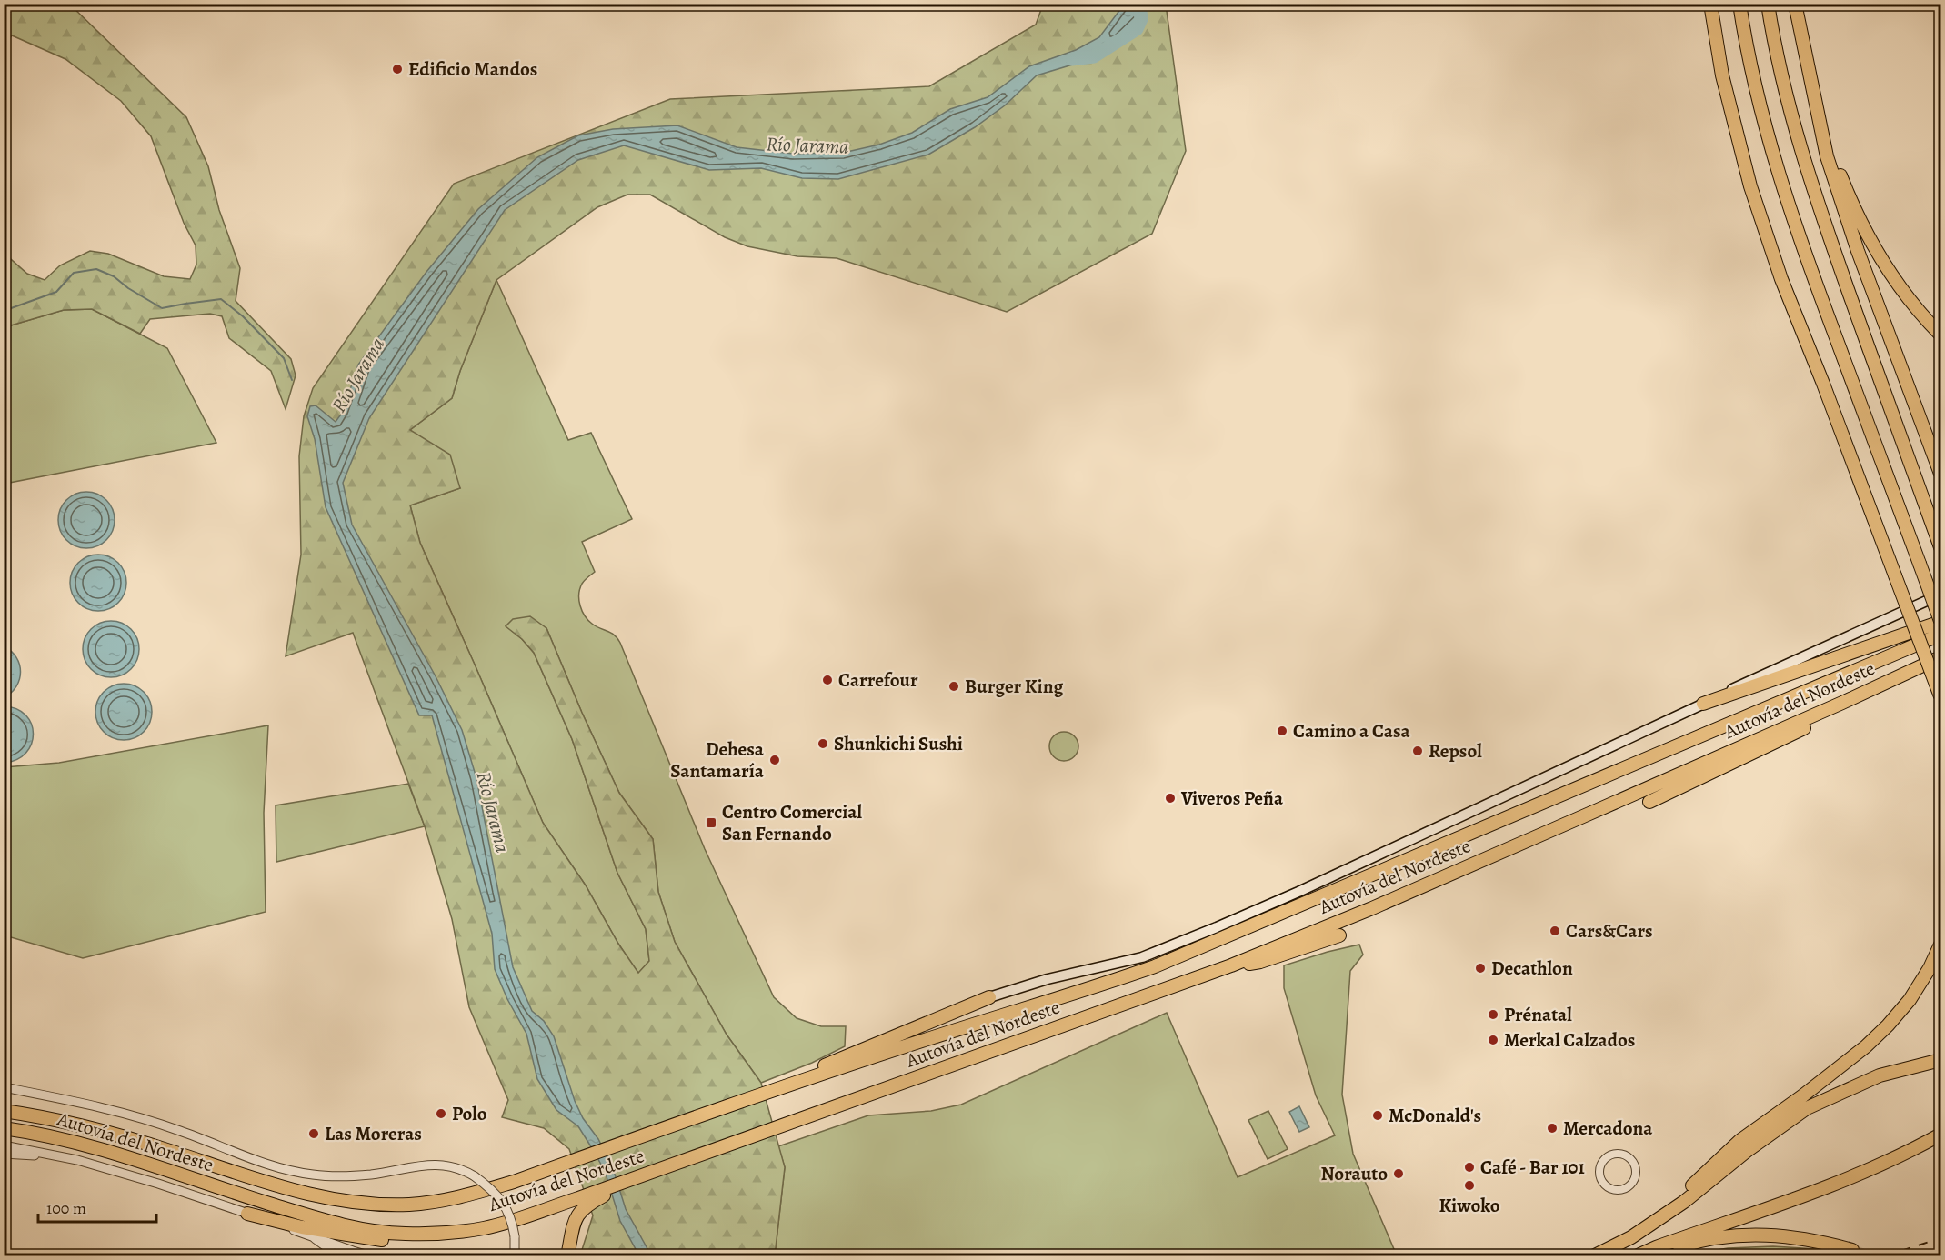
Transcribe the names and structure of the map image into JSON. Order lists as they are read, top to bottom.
{
  "streets": {
    "highway": ["Autovía del Nordeste"]
  },
  "water": ["Río Jarama"],
  "places": {
    "other": [
      "Edificio Mandos",
      "Carrefour",
      "Burger King",
      "Camino a Casa",
      "Shunkichi Sushi",
      "Repsol",
      "Dehesa Santamaría",
      "Viveros Peña",
      "Cars&Cars",
      "Decathlon",
      "Prénatal",
      "Merkal Calzados",
      "Polo",
      "McDonald's",
      "Mercadona",
      "Las Moreras",
      "Café - Bar 101",
      "Norauto",
      "Kiwoko"
    ],
    "transit": ["Centro Comercial San Fernando"]
  },
  "scale_bar": "100 m"
}
